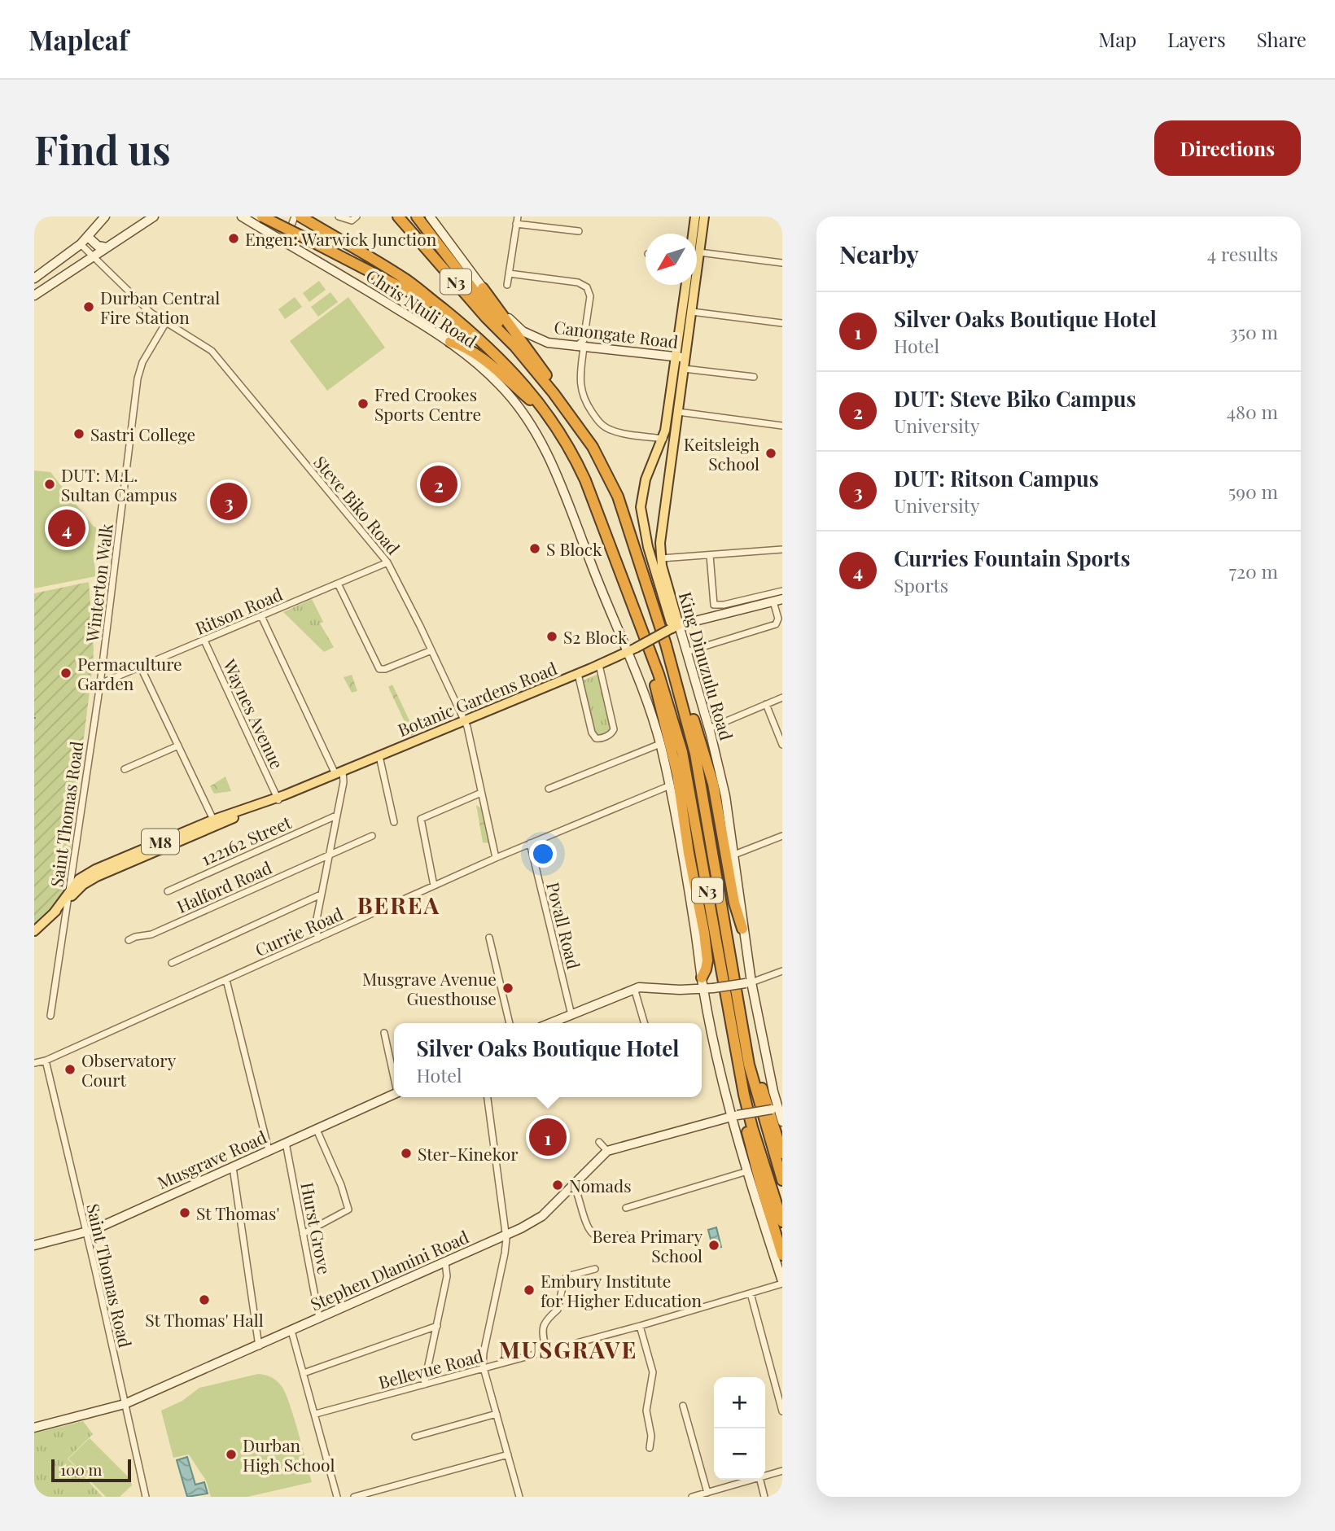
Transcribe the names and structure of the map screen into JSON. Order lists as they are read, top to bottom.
{
  "streets": {
    "highway": ["N3"],
    "main road": [
      "Chris Ntuli Road",
      "Canongate Road",
      "King Dinuzulu Road",
      "Botanic Gardens Road",
      "M8",
      "Musgrave Road",
      "Stephen Dlamini Road"
    ],
    "street": [
      "Steve Biko Road",
      "Winterton Walk",
      "Ritson Road",
      "Waynes Avenue",
      "Saint Thomas Road",
      "122162 Street",
      "Halford Road",
      "Povall Road",
      "Currie Road",
      "Hurst Grove",
      "Bellevue Road"
    ]
  },
  "crossings": [
    ["Chris Ntuli Road", "Botanic Gardens Road"],
    ["Canongate Road", "King Dinuzulu Road"],
    ["Steve Biko Road", "Winterton Walk"],
    ["Steve Biko Road", "Ritson Road"],
    ["Steve Biko Road", "Botanic Gardens Road"],
    ["Steve Biko Road", "Currie Road"],
    ["Winterton Walk", "Ritson Road"],
    ["Winterton Walk", "Saint Thomas Road"],
    ["Ritson Road", "Waynes Avenue"],
    ["Ritson Road", "Saint Thomas Road"],
    ["King Dinuzulu Road", "Botanic Gardens Road"],
    ["King Dinuzulu Road", "M8"],
    ["King Dinuzulu Road", "Stephen Dlamini Road"],
    ["Botanic Gardens Road", "Waynes Avenue"],
    ["Botanic Gardens Road", "Saint Thomas Road"],
    ["Botanic Gardens Road", "M8"],
    ["Saint Thomas Road", "Currie Road"],
    ["Saint Thomas Road", "Musgrave Road"],
    ["Saint Thomas Road", "Stephen Dlamini Road"],
    ["Povall Road", "Currie Road"],
    ["Musgrave Road", "Hurst Grove"],
    ["Hurst Grove", "Stephen Dlamini Road"]
  ],
  "districts": ["BEREA", "MUSGRAVE"],
  "places": [
    "Engen: Warwick Junction",
    "Durban Central Fire Station",
    "Fred Crookes Sports Centre",
    "Sastri College",
    "Keitsleigh School",
    "DUT: M.L. Sultan Campus",
    "S Block",
    "S2 Block",
    "Permaculture Garden",
    "Musgrave Avenue Guesthouse",
    "Observatory Court",
    "Ster-Kinekor",
    "Nomads",
    "St Thomas'",
    "Berea Primary School",
    "Embury Institute for Higher Education",
    "St Thomas' Hall",
    "Durban High School"
  ],
  "scale_bar": "100 m",
  "north": "bottom left",
  "page": {
    "header": "Mapleaf",
    "nav": ["Map", "Layers", "Share"],
    "buttons": "Directions",
    "title": "Find us",
    "heading": ["Nearby", "4 results"],
    "list": [
      {
        "mark": "1",
        "name": "Silver Oaks Boutique Hotel",
        "note": "Hotel",
        "value": "350 m"
      },
      {
        "mark": "2",
        "name": "DUT: Steve Biko Campus",
        "note": "University",
        "value": "480 m"
      },
      {
        "mark": "3",
        "name": "DUT: Ritson Campus",
        "note": "University",
        "value": "590 m"
      },
      {
        "mark": "4",
        "name": "Curries Fountain Sports",
        "note": "Sports",
        "value": "720 m"
      }
    ],
    "pins": [
      "2",
      "3",
      "4",
      "1"
    ],
    "popup": ["Silver Oaks Boutique Hotel", "Hotel"],
    "map_buttons": ["+", "−"],
    "scale": "100 m"
  }
}
